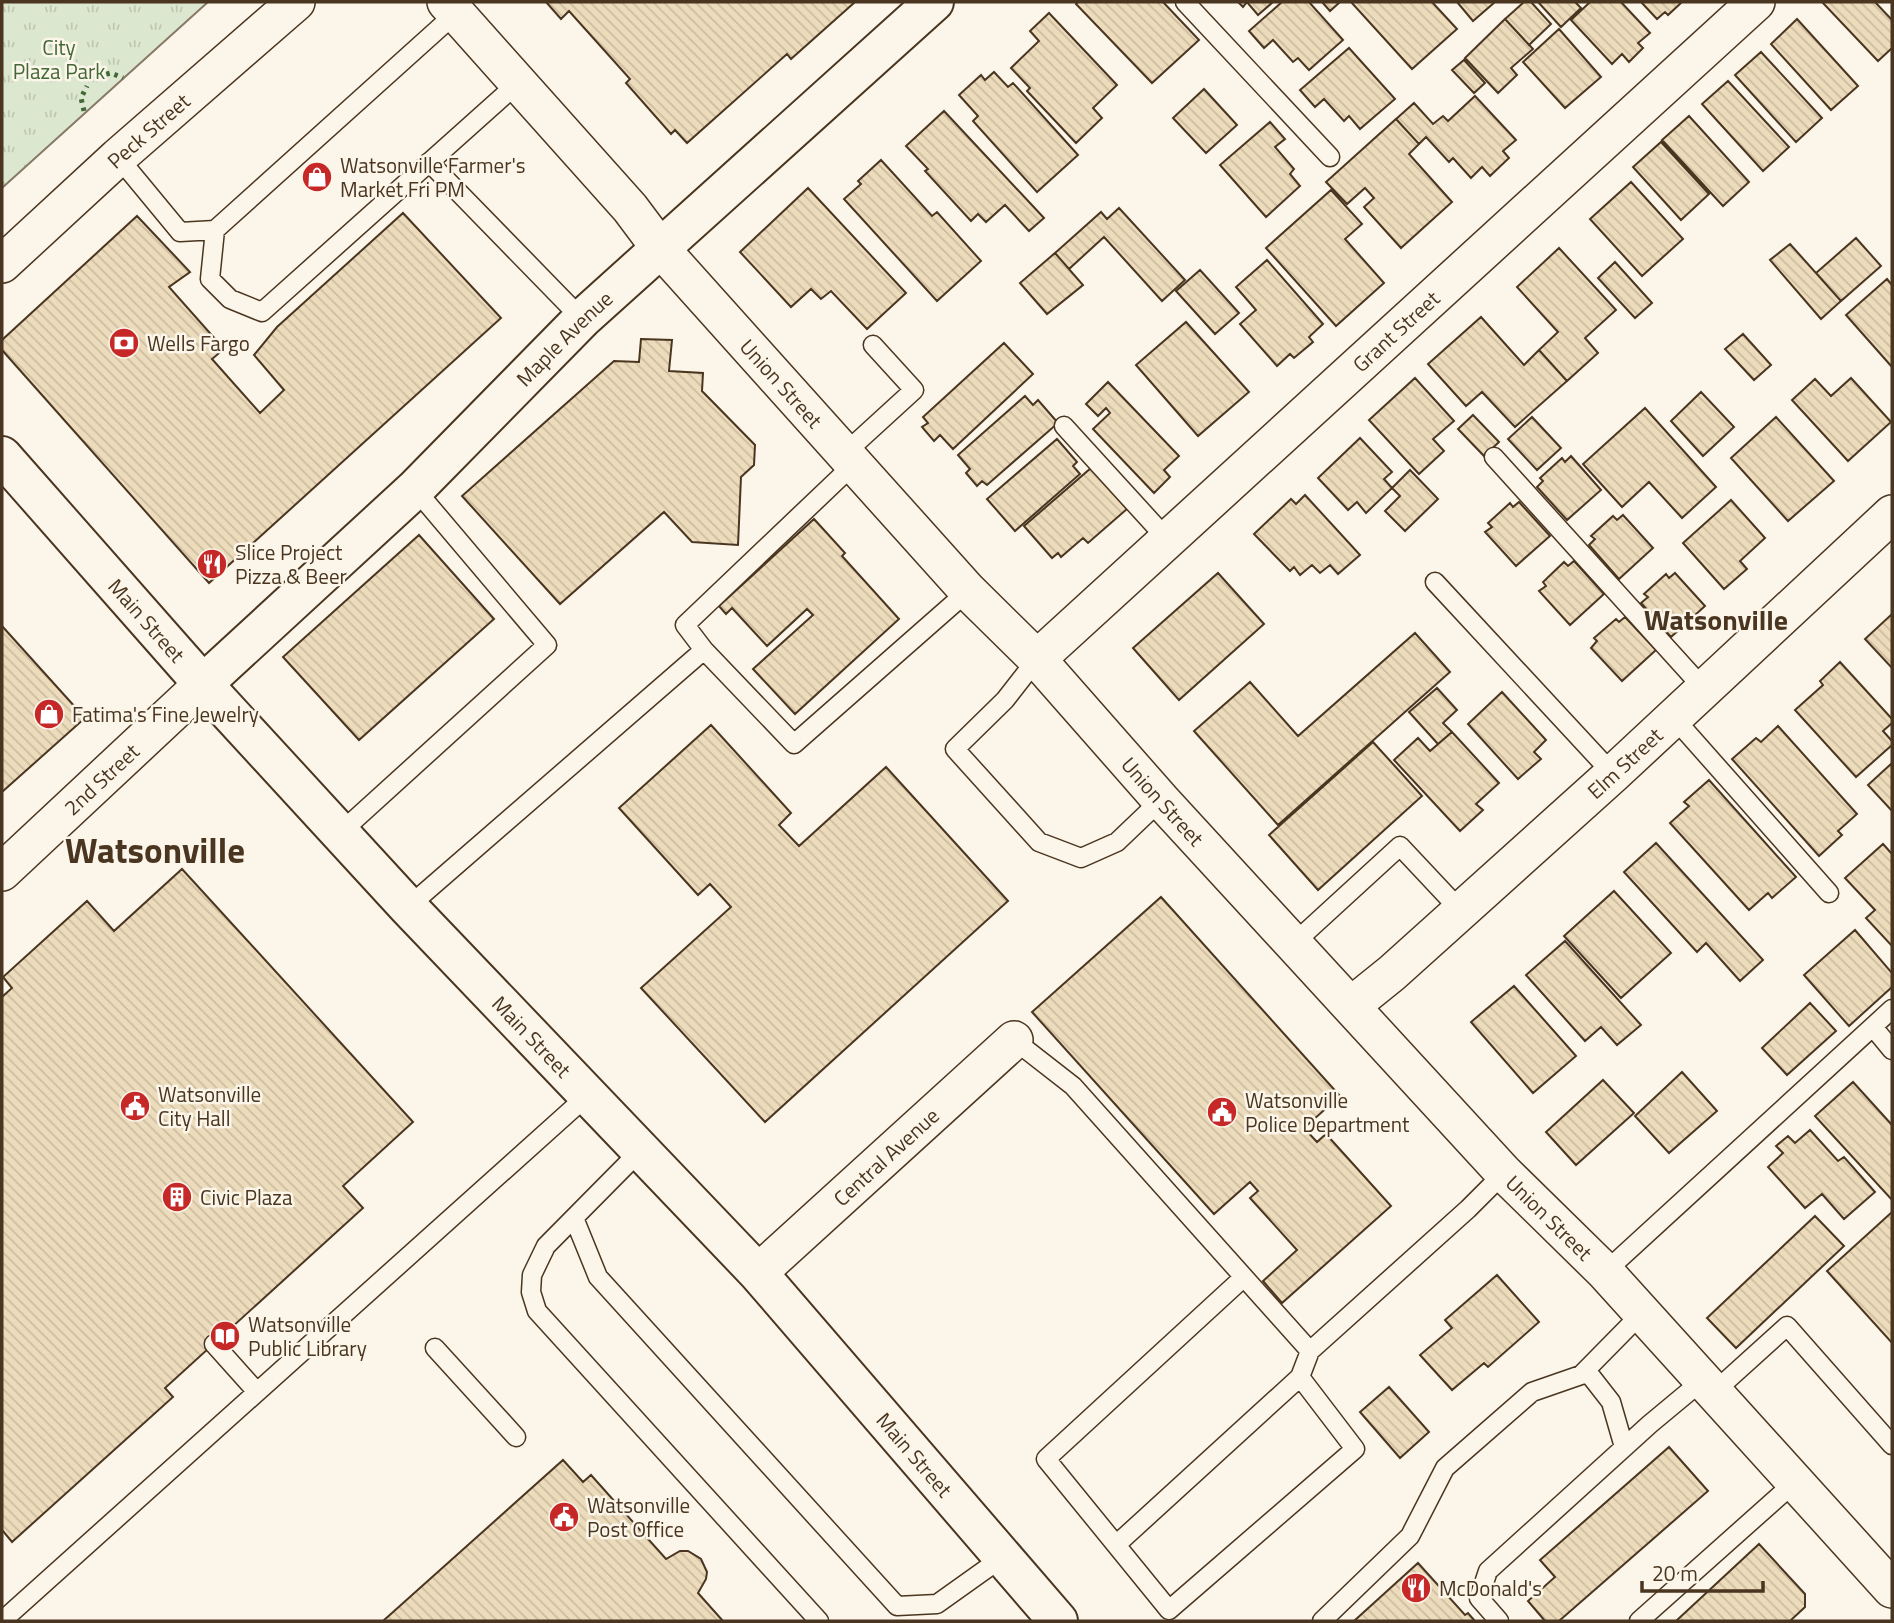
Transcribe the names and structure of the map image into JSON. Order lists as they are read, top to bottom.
{
  "streets": {
    "main road": ["Maple Avenue", "Main Street"],
    "street": [
      "Peck Street",
      "Grant Street",
      "Union Street",
      "Elm Street",
      "2nd Street",
      "Central Avenue"
    ]
  },
  "crossings": [
    ["Grant Street", "Union Street"],
    ["Maple Avenue", "Union Street"],
    ["Maple Avenue", "Main Street"],
    ["Maple Avenue", "2nd Street"],
    ["Union Street", "Elm Street"],
    ["Main Street", "2nd Street"],
    ["Main Street", "Central Avenue"]
  ],
  "districts": ["Watsonville", "Watsonville"],
  "parks": ["City Plaza Park"],
  "places": {
    "shop": ["Watsonville Farmer's Market Fri PM", "Fatima's Fine Jewelry"],
    "bank": ["Wells Fargo"],
    "restaurant": ["Slice Project Pizza & Beer", "McDonald's"],
    "public building": ["Watsonville City Hall", "Watsonville Police Department", "Watsonville Post Office"],
    "building": ["Civic Plaza"],
    "library": ["Watsonville Public Library"]
  },
  "scale_bar": "20 m"
}
